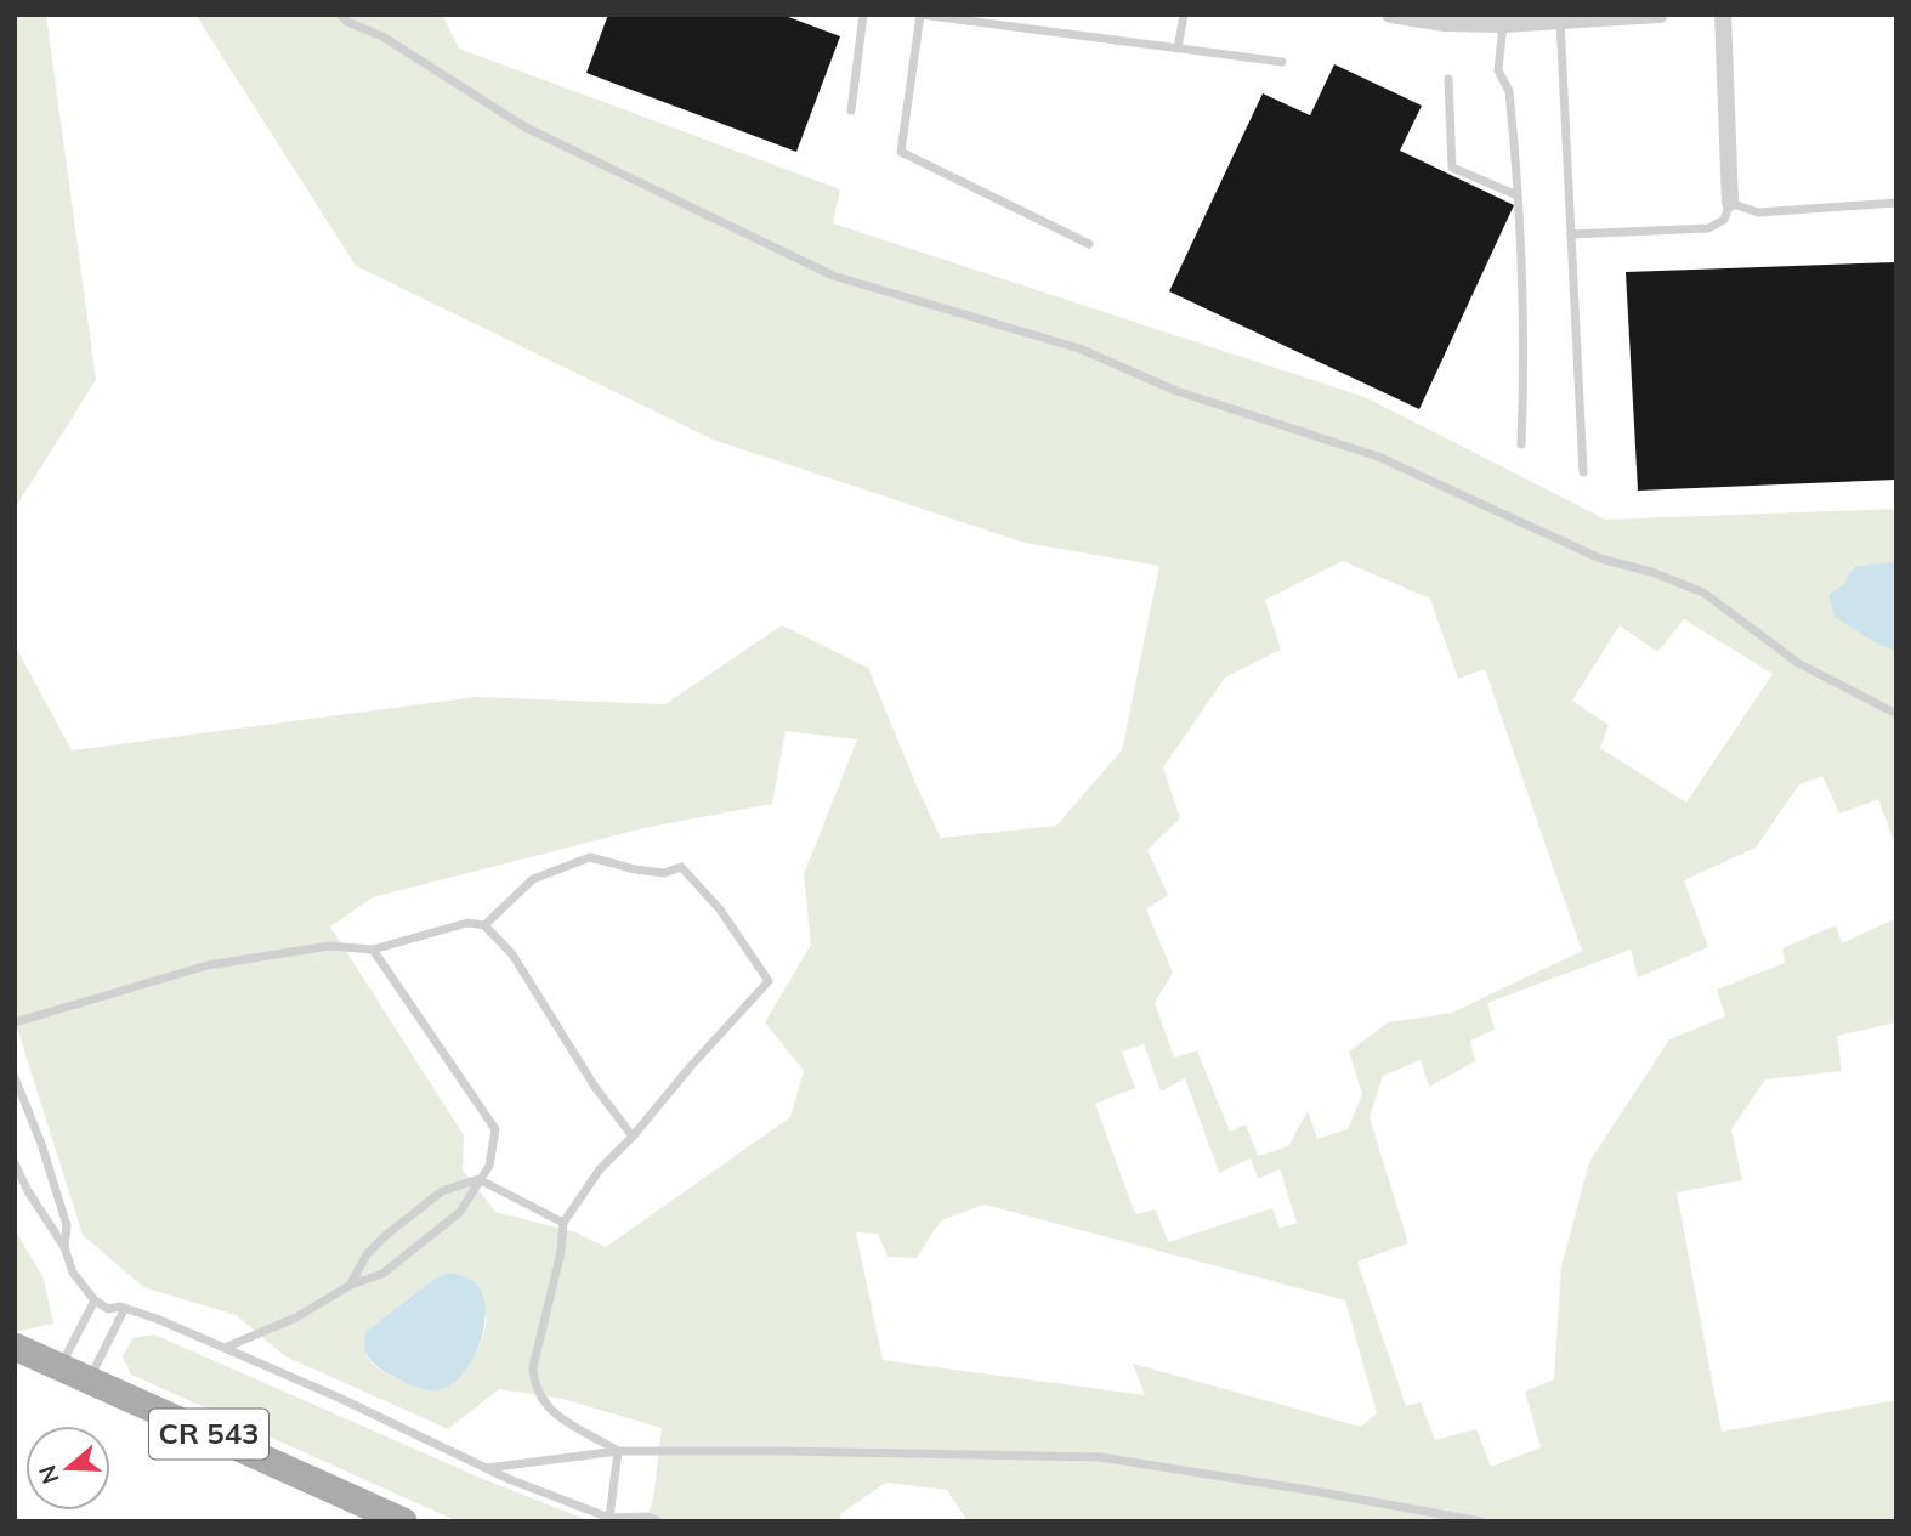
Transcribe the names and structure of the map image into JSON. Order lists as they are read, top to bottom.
{
  "streets": {
    "main road": ["CR 543"]
  },
  "north": "left"
}
